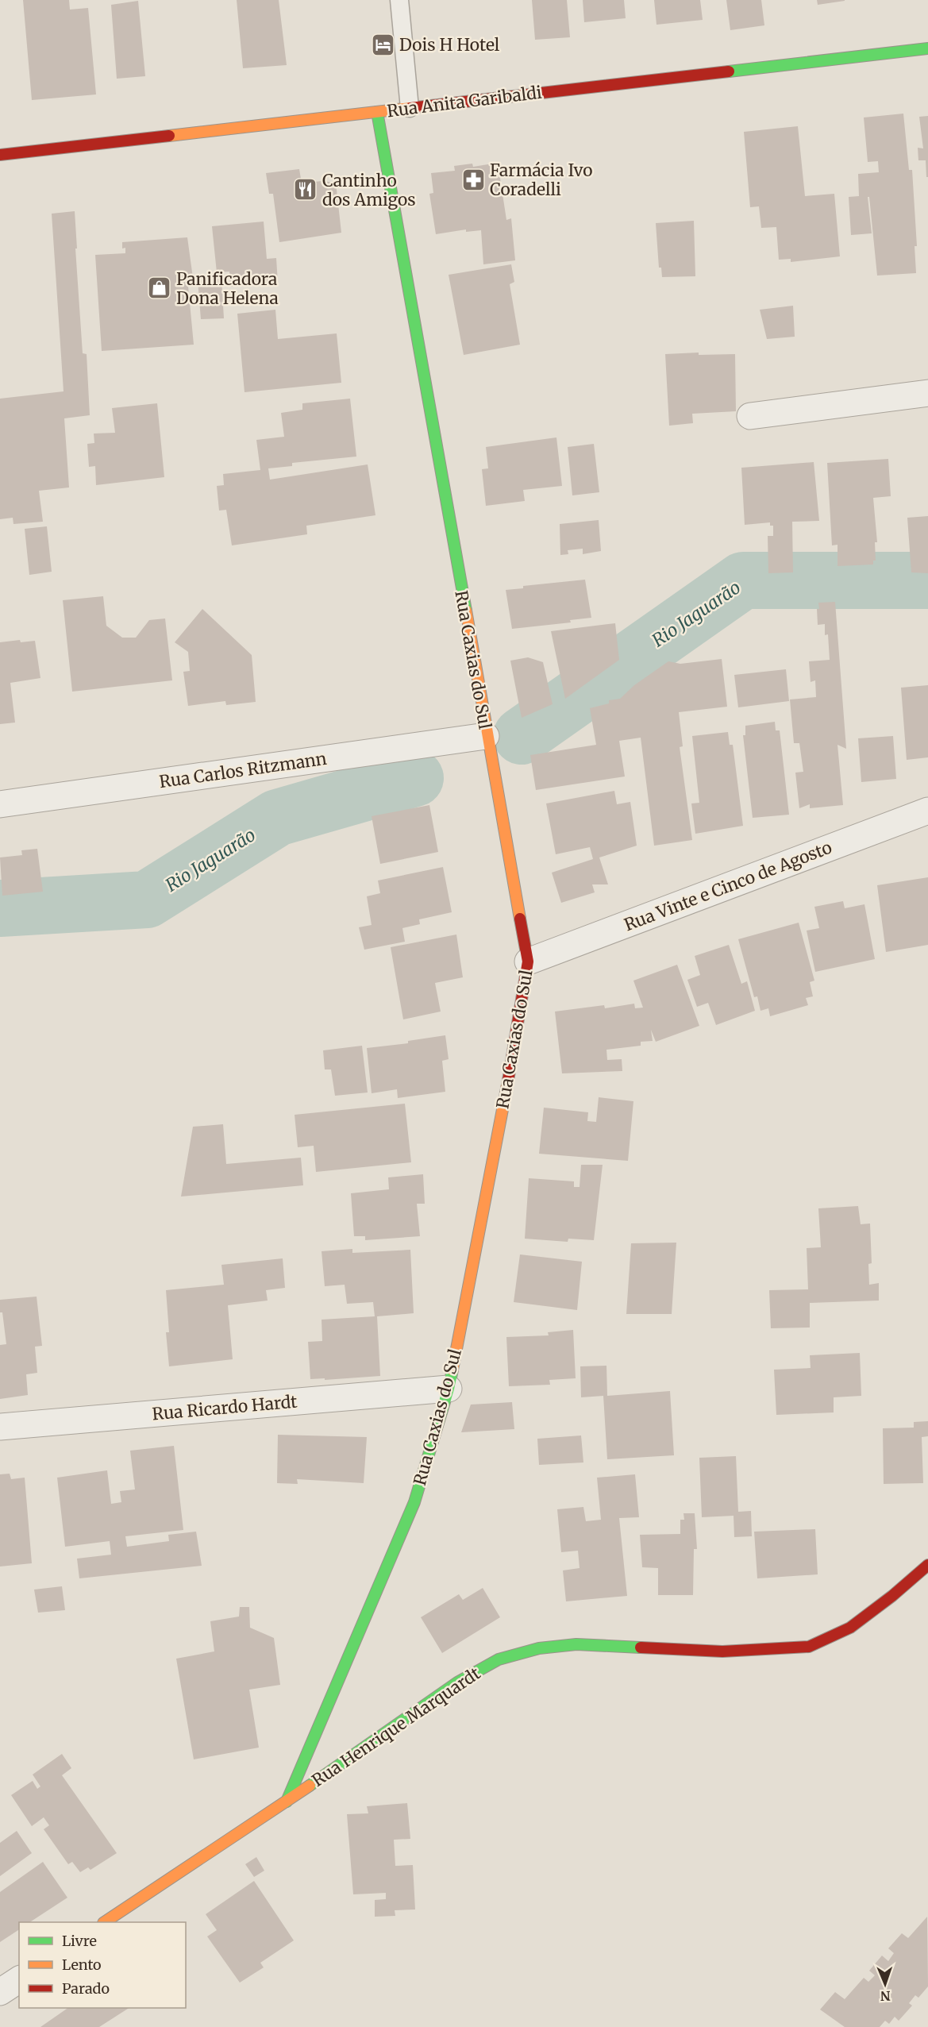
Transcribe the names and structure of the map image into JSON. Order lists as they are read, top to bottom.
{
  "streets": {
    "street": [
      "Rua Anita Garibaldi",
      "Rua Caxias do Sul",
      "Rua Carlos Ritzmann",
      "Rua Vinte e Cinco de Agosto",
      "Rua Ricardo Hardt",
      "Rua Henrique Marquardt"
    ]
  },
  "crossings": [
    ["Rua Anita Garibaldi", "Rua Caxias do Sul"],
    ["Rua Caxias do Sul", "Rua Carlos Ritzmann"],
    ["Rua Caxias do Sul", "Rua Vinte e Cinco de Agosto"],
    ["Rua Caxias do Sul", "Rua Ricardo Hardt"],
    ["Rua Caxias do Sul", "Rua Henrique Marquardt"]
  ],
  "water": ["Rio Jaguarão"],
  "places": {
    "hotel": ["Dois H Hotel"],
    "pharmacy": ["Farmácia Ivo Coradelli"],
    "restaurant": ["Cantinho dos Amigos"],
    "shop": ["Panificadora Dona Helena"]
  },
  "legend": ["Livre", "Lento", "Parado"],
  "north": "bottom"
}
